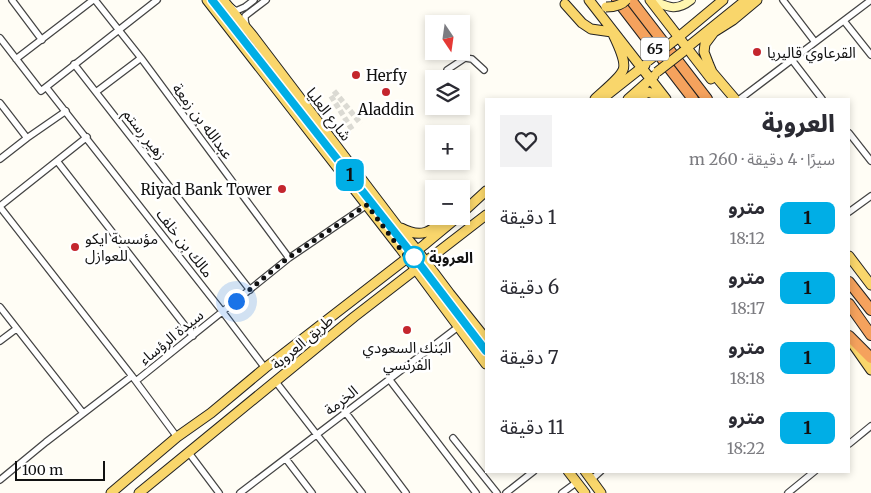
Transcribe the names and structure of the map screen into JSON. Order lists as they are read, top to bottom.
{
  "streets": {
    "highway": ["65"],
    "main road": ["شارع العليا", "طريق العروبة"],
    "street": [
      "عبدالله بن زمعة",
      "زهير رستم",
      "مالك بن خلف",
      "سيدة الرؤساء",
      "الخرمة"
    ]
  },
  "crossings": [
    ["شارع العليا", "سيدة الرؤساء"],
    ["شارع العليا", "طريق العروبة"],
    ["شارع العليا", "الخرمة"],
    ["عبدالله بن زمعة", "سيدة الرؤساء"],
    ["زهير رستم", "سيدة الرؤساء"],
    ["مالك بن خلف", "سيدة الرؤساء"],
    ["مالك بن خلف", "طريق العروبة"]
  ],
  "places": [
    "القرعاوي قاليريا",
    "Herfy",
    "Aladdin",
    "Riyad Bank Tower",
    "مؤسسة ايكو للعوازل",
    "العروبة",
    "البنك السعودي الفرنسي"
  ],
  "lines": ["metro line 1"],
  "scale_bar": "100 m",
  "north": "bottom",
  "page": {
    "on_map": "1",
    "map_buttons": ["+", "−"],
    "heading": ["العروبة", "سيرًا · 4 دقيقة · 260 m"],
    "list": [
      {
        "mark": "1",
        "name": "مترو",
        "note": "18:12",
        "value": "1 دقيقة"
      },
      {
        "mark": "1",
        "name": "مترو",
        "note": "18:17",
        "value": "6 دقيقة"
      },
      {
        "mark": "1",
        "name": "مترو",
        "note": "18:18",
        "value": "7 دقيقة"
      },
      {
        "mark": "1",
        "name": "مترو",
        "note": "18:22",
        "value": "11 دقيقة"
      }
    ],
    "scale": "100 m"
  }
}
